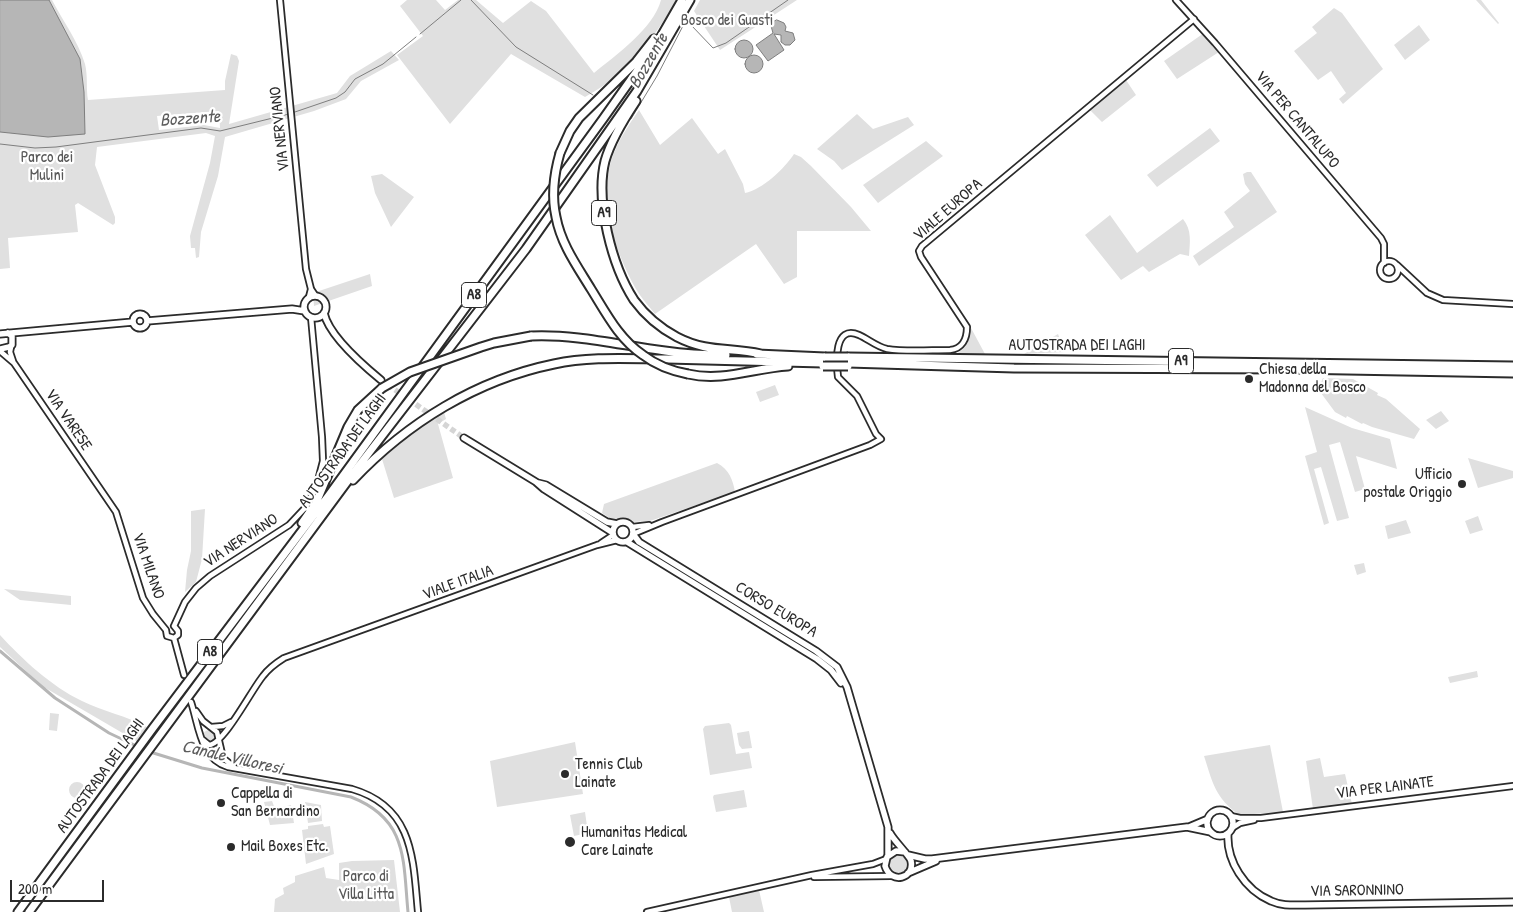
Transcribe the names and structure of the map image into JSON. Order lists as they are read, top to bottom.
{
  "streets": {
    "highway": ["A9", "A8", "AUTOSTRADA DEI LAGHI"],
    "main road": ["CORSO EUROPA", "VIA SARONNINO"],
    "street": [
      "VIA PER CANTALUPO",
      "VIA NERVIANO",
      "VIALE EUROPA",
      "VIA VARESE",
      "VIA MILANO",
      "VIALE ITALIA",
      "VIA PER LAINATE"
    ]
  },
  "crossings": [
    ["VIA PER CANTALUPO", "VIALE EUROPA"],
    ["VIA NERVIANO", "VIA MILANO"],
    ["A9", "AUTOSTRADA DEI LAGHI"],
    ["VIA VARESE", "VIA MILANO"],
    ["VIALE ITALIA", "CORSO EUROPA"],
    ["VIA PER LAINATE", "VIA SARONNINO"]
  ],
  "water": ["Bozzente", "Canale Villoresi"],
  "parks": ["Bosco dei Guasti", "Parco dei Mulini", "Parco di Villa Litta"],
  "places": [
    "Chiesa della Madonna del Bosco",
    "Ufficio postale Origgio",
    "Tennis Club Lainate",
    "Cappella di San Bernardino",
    "Humanitas Medical Care Lainate",
    "Mail Boxes Etc."
  ],
  "scale_bar": "200 m"
}
